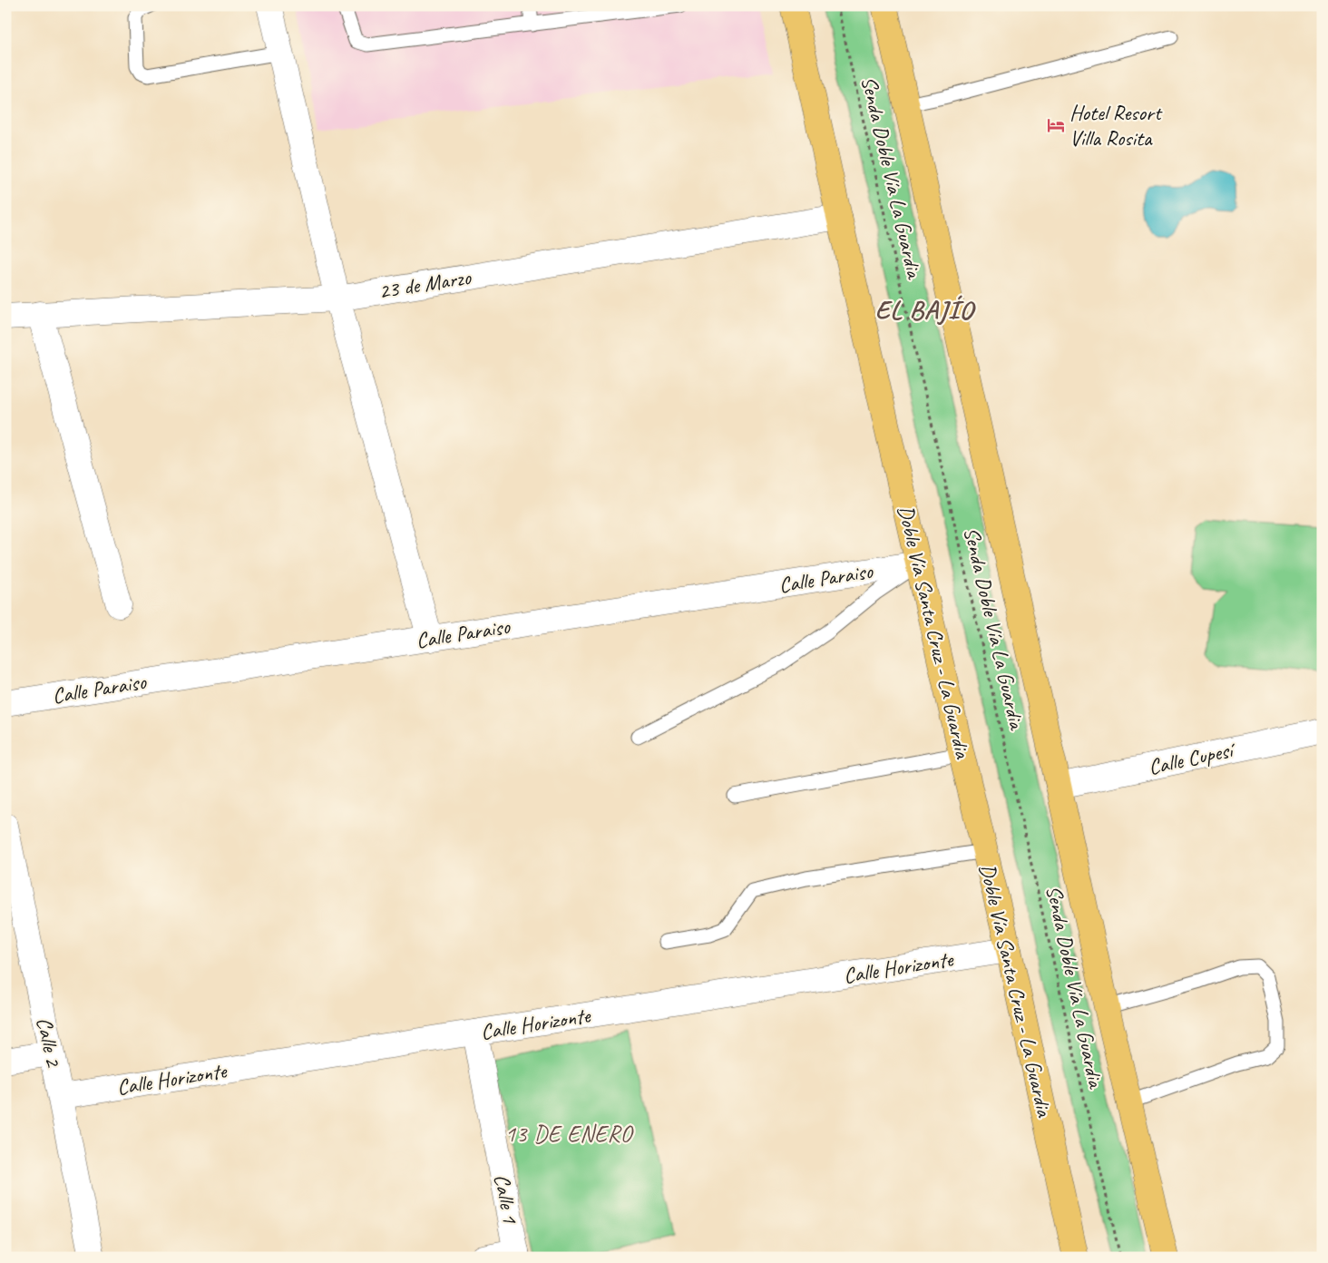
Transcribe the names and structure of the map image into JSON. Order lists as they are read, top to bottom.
{
  "streets": {
    "highway": ["Doble Vía Santa Cruz - La Guardia"],
    "street": [
      "23 de Marzo",
      "Calle Paraiso",
      "Calle Cupesí",
      "Calle Horizonte",
      "Calle 2",
      "Calle 1"
    ],
    "path": ["Senda Doble Vía La Guardia"]
  },
  "crossings": [
    ["23 de Marzo", "Doble Vía Santa Cruz - La Guardia"],
    ["Calle Paraiso", "Doble Vía Santa Cruz - La Guardia"],
    ["Doble Vía Santa Cruz - La Guardia", "Calle Horizonte"],
    ["Calle Horizonte", "Calle 2"],
    ["Calle Horizonte", "Calle 1"]
  ],
  "districts": ["EL BAJÍO", "13 DE ENERO"],
  "places": {
    "hotel": ["Hotel Resort Villa Rosita"]
  }
}
